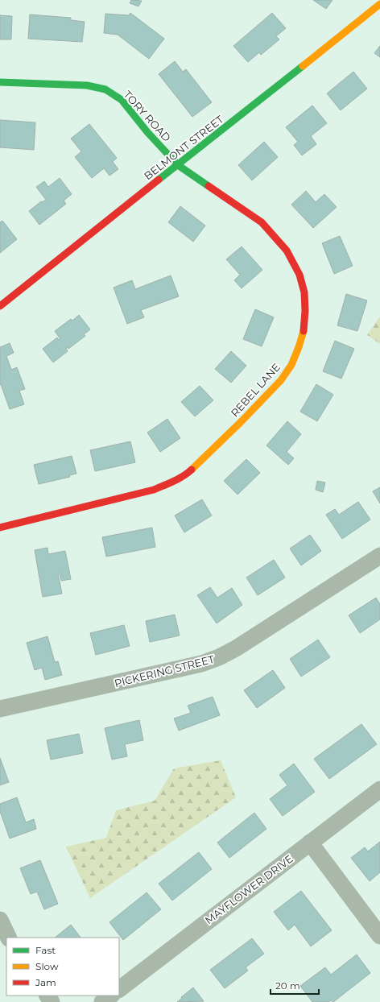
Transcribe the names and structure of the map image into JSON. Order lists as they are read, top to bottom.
{
  "streets": {
    "street": [
      "TORY ROAD",
      "BELMONT STREET",
      "REBEL LANE",
      "PICKERING STREET",
      "MAYFLOWER DRIVE"
    ]
  },
  "crossings": [
    ["TORY ROAD", "BELMONT STREET"],
    ["TORY ROAD", "REBEL LANE"],
    ["BELMONT STREET", "REBEL LANE"]
  ],
  "legend": ["Fast", "Slow", "Jam"],
  "scale_bar": "20 m"
}
